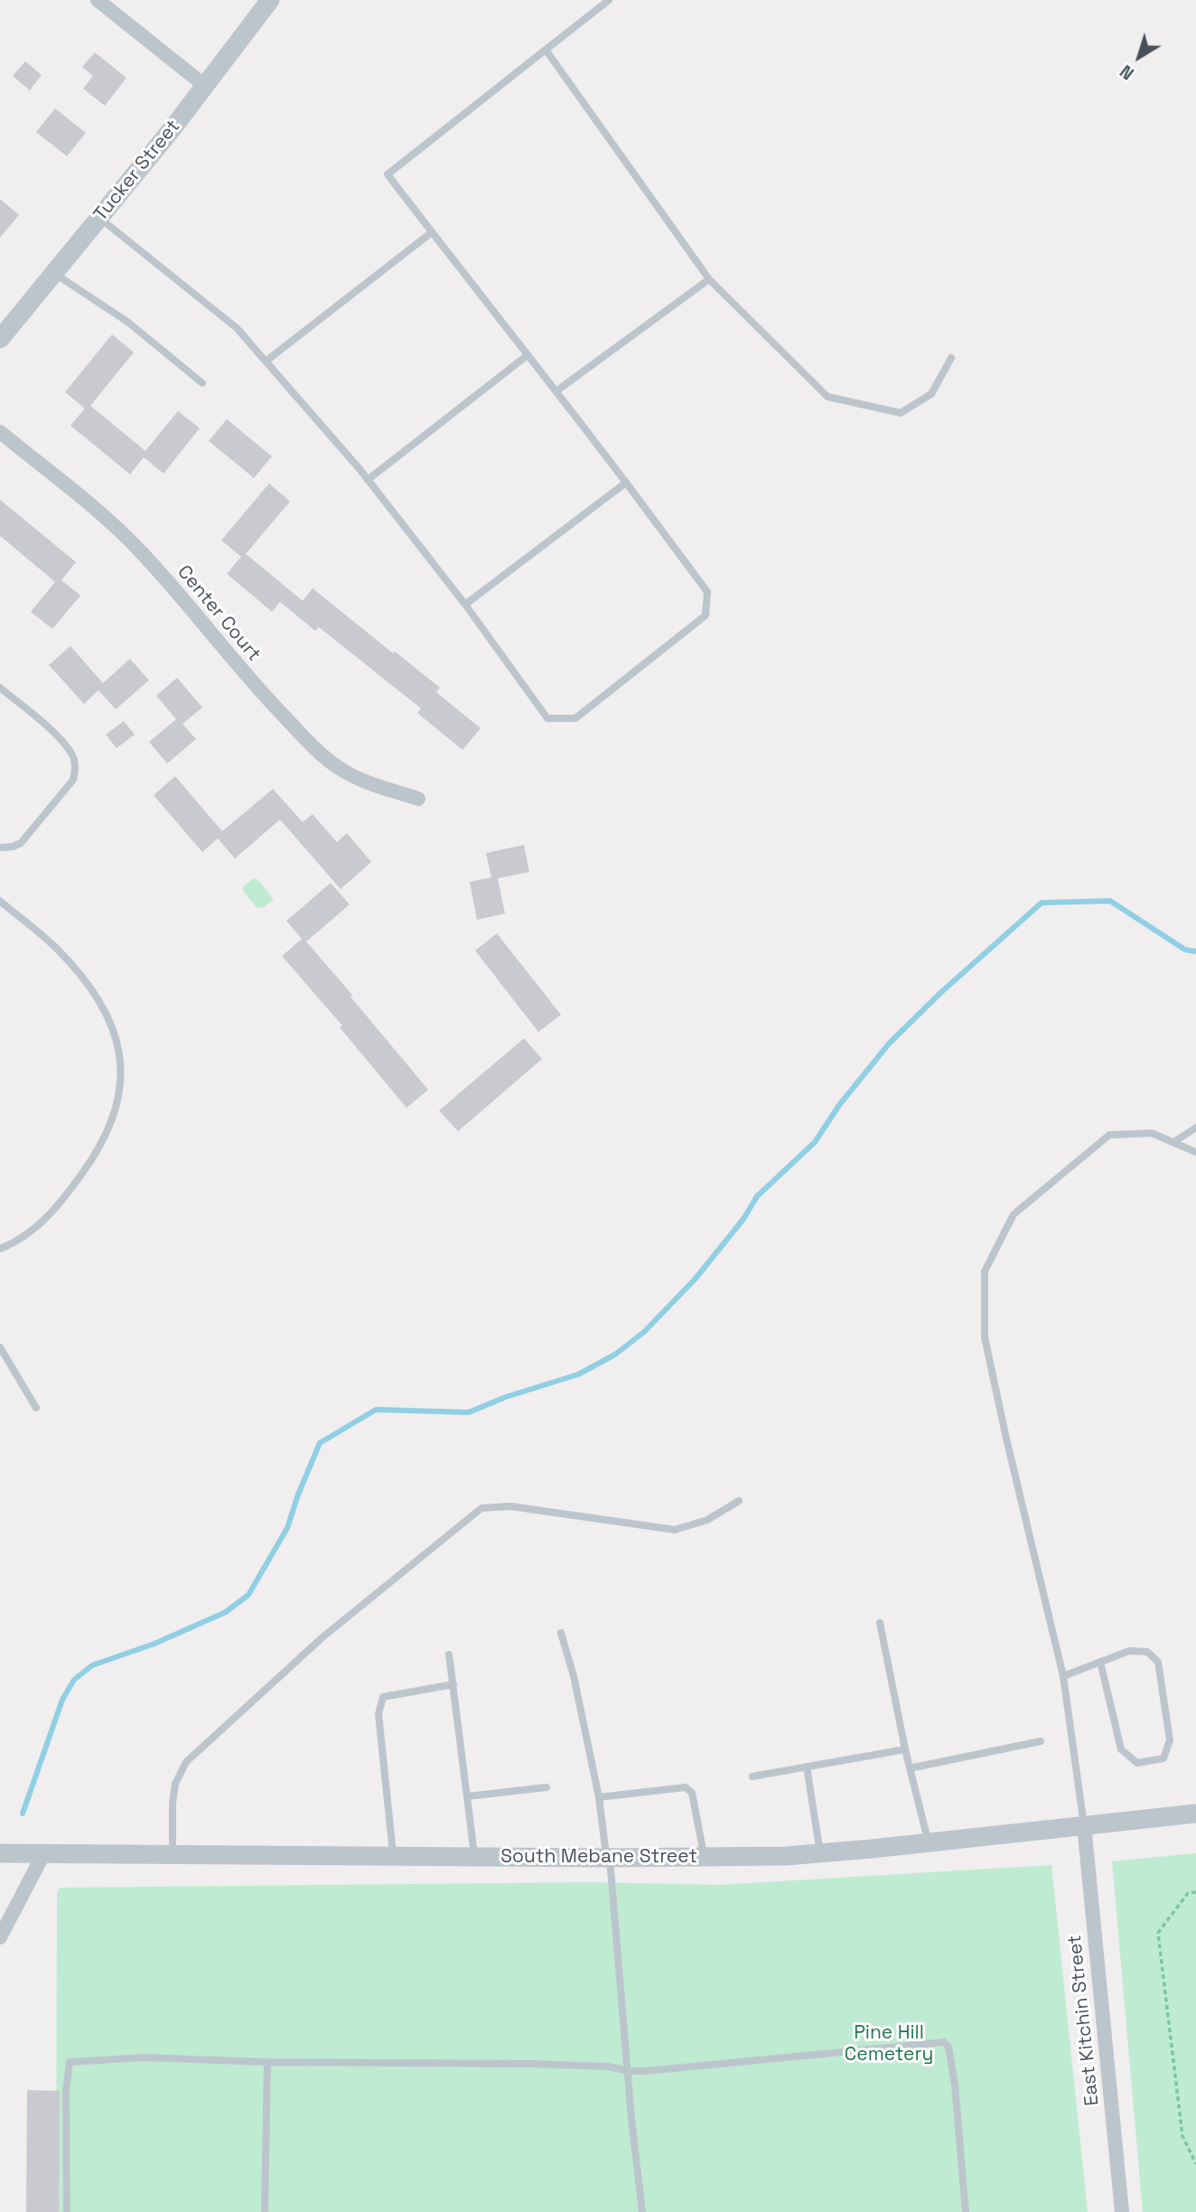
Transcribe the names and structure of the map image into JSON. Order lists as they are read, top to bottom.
{
  "streets": {
    "street": [
      "Tucker Street",
      "Center Court",
      "South Mebane Street",
      "East Kitchin Street"
    ]
  },
  "crossings": [
    ["South Mebane Street", "East Kitchin Street"]
  ],
  "parks": ["Pine Hill Cemetery"],
  "north": "bottom left"
}
